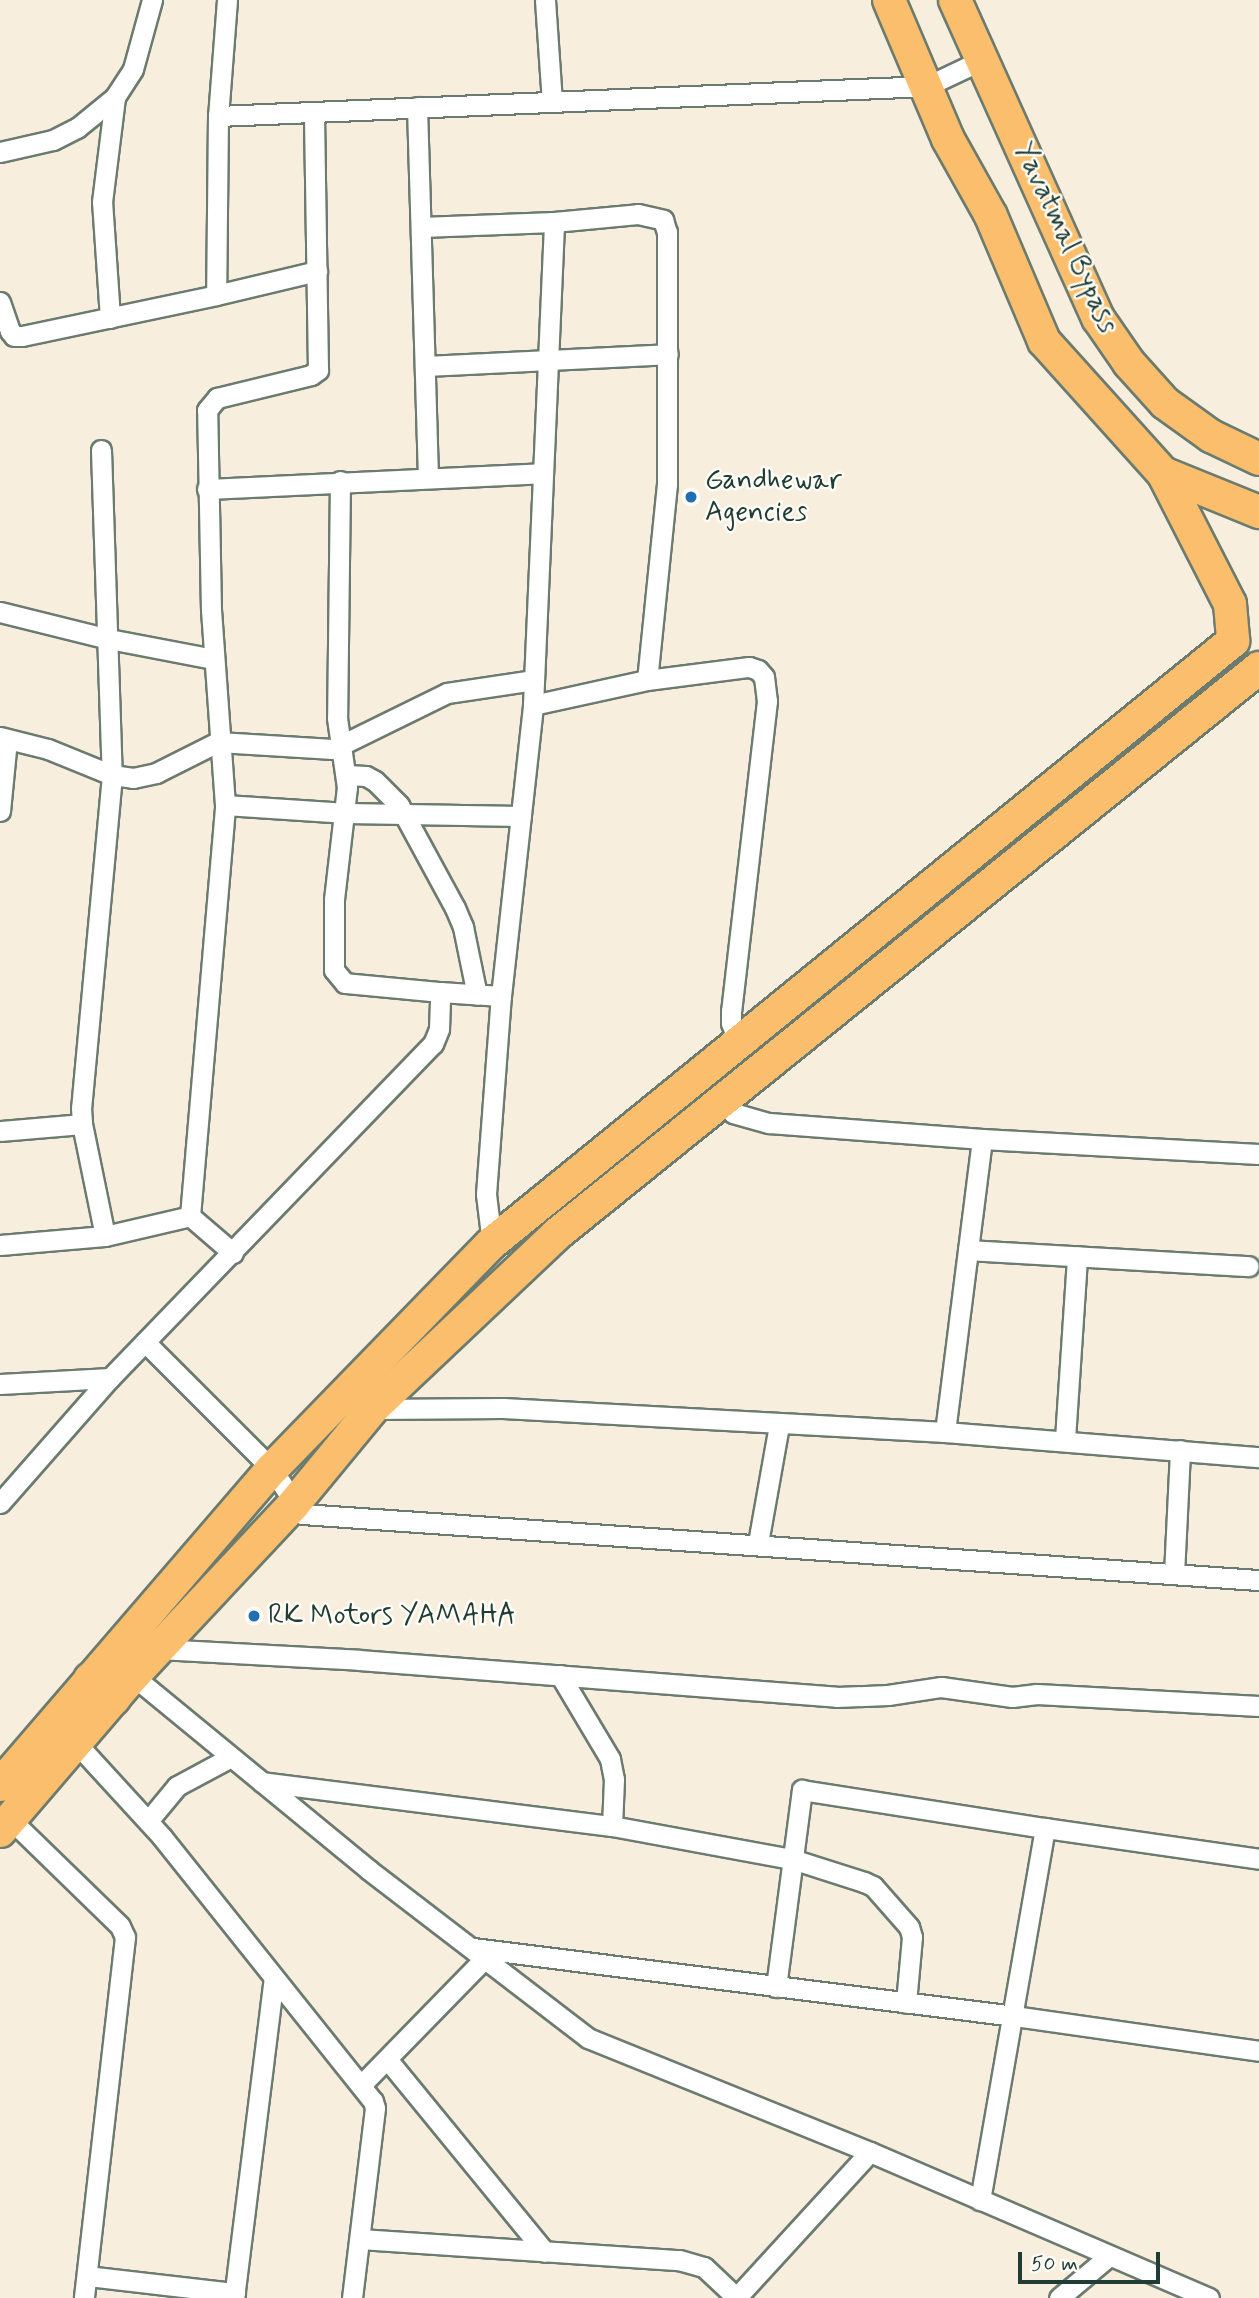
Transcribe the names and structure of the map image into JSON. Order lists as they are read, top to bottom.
{
  "streets": {
    "main road": ["Yavatmal Bypass"]
  },
  "places": ["Gandhewar Agencies", "RK Motors YAMAHA"],
  "scale_bar": "50 m"
}
